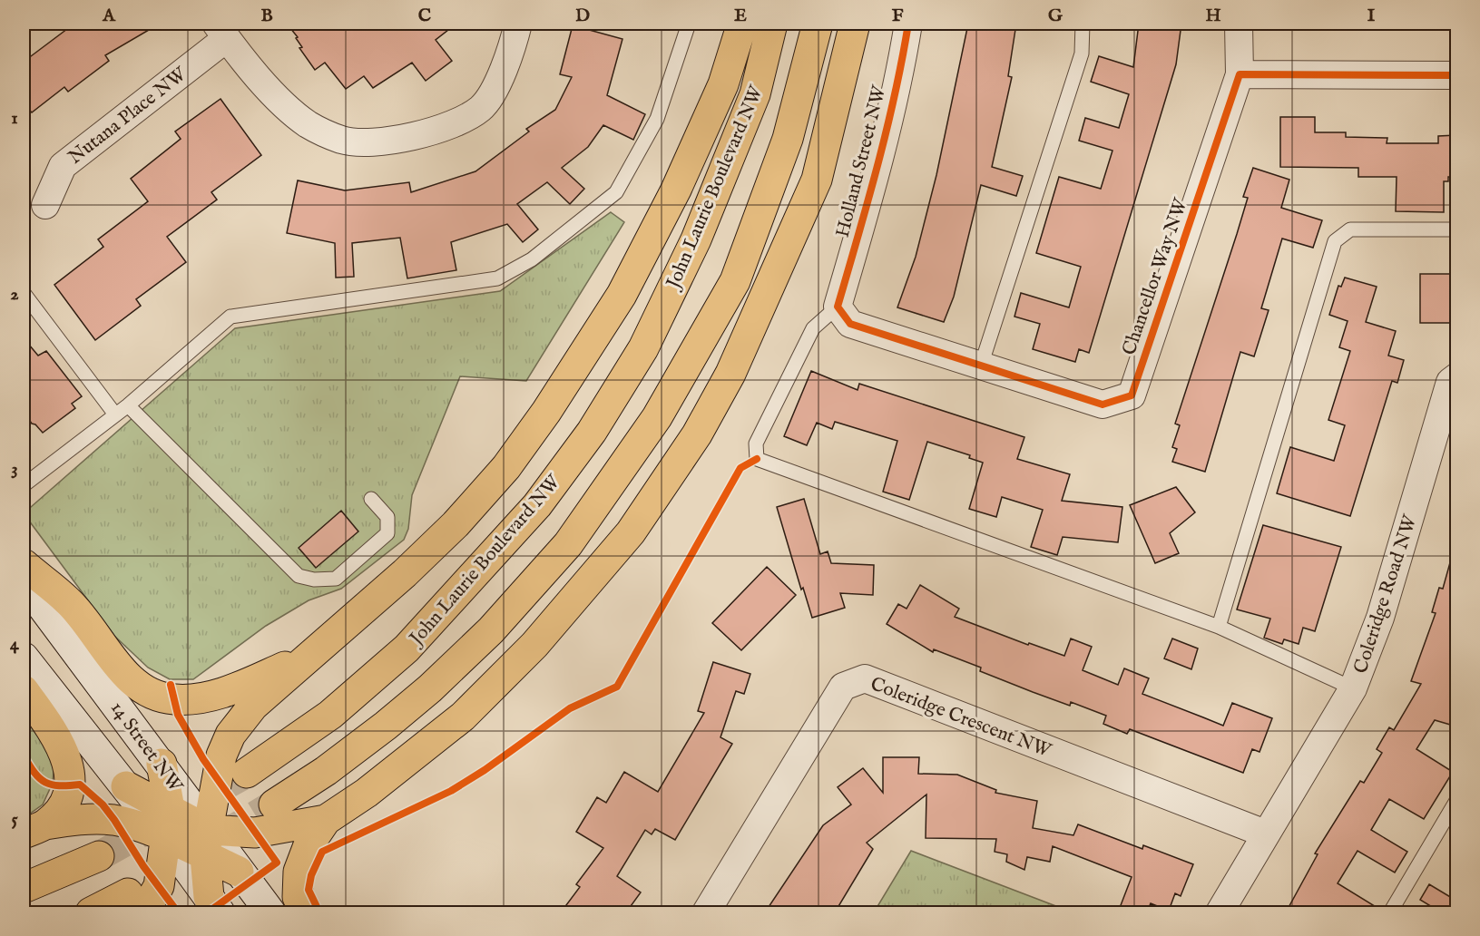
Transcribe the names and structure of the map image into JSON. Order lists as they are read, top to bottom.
{
  "streets": {
    "main road": ["John Laurie Boulevard NW", "14 Street NW"],
    "street": [
      "Nutana Place NW",
      "Holland Street NW",
      "Chancellor Way NW",
      "Coleridge Road NW",
      "Coleridge Crescent NW"
    ]
  },
  "crossings": [
    ["Holland Street NW", "Chancellor Way NW"],
    ["Coleridge Road NW", "Coleridge Crescent NW"]
  ],
  "grid": {
    "columns": [
      "A",
      "B",
      "C",
      "D",
      "E",
      "F",
      "G",
      "H",
      "I"
    ],
    "rows": [
      "1",
      "2",
      "3",
      "4",
      "5"
    ]
  }
}
